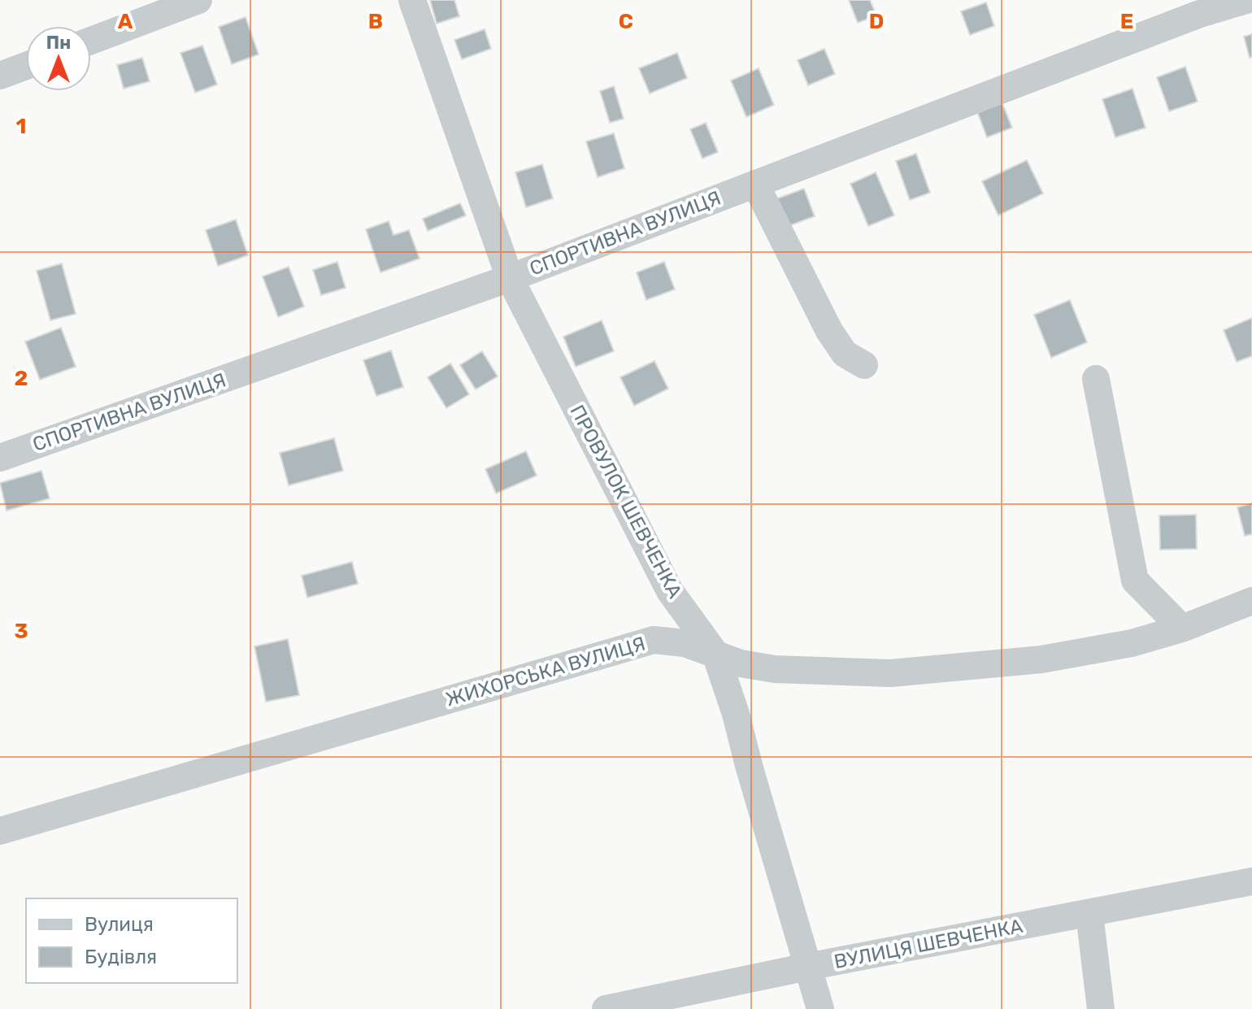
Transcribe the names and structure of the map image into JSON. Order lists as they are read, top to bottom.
{
  "streets": {
    "street": [
      "СПОРТИВНА ВУЛИЦЯ",
      "ПРОВУЛОК ШЕВЧЕНКА",
      "ЖИХОРСЬКА ВУЛИЦЯ",
      "ВУЛИЦЯ ШЕВЧЕНКА"
    ]
  },
  "crossings": [
    ["СПОРТИВНА ВУЛИЦЯ", "ПРОВУЛОК ШЕВЧЕНКА"],
    ["ПРОВУЛОК ШЕВЧЕНКА", "ЖИХОРСЬКА ВУЛИЦЯ"],
    ["ПРОВУЛОК ШЕВЧЕНКА", "ВУЛИЦЯ ШЕВЧЕНКА"]
  ],
  "legend": ["Вулиця", "Будівля"],
  "north": "top",
  "grid": {
    "columns": [
      "A",
      "B",
      "C",
      "D",
      "E"
    ],
    "rows": ["1", "2", "3"]
  }
}
